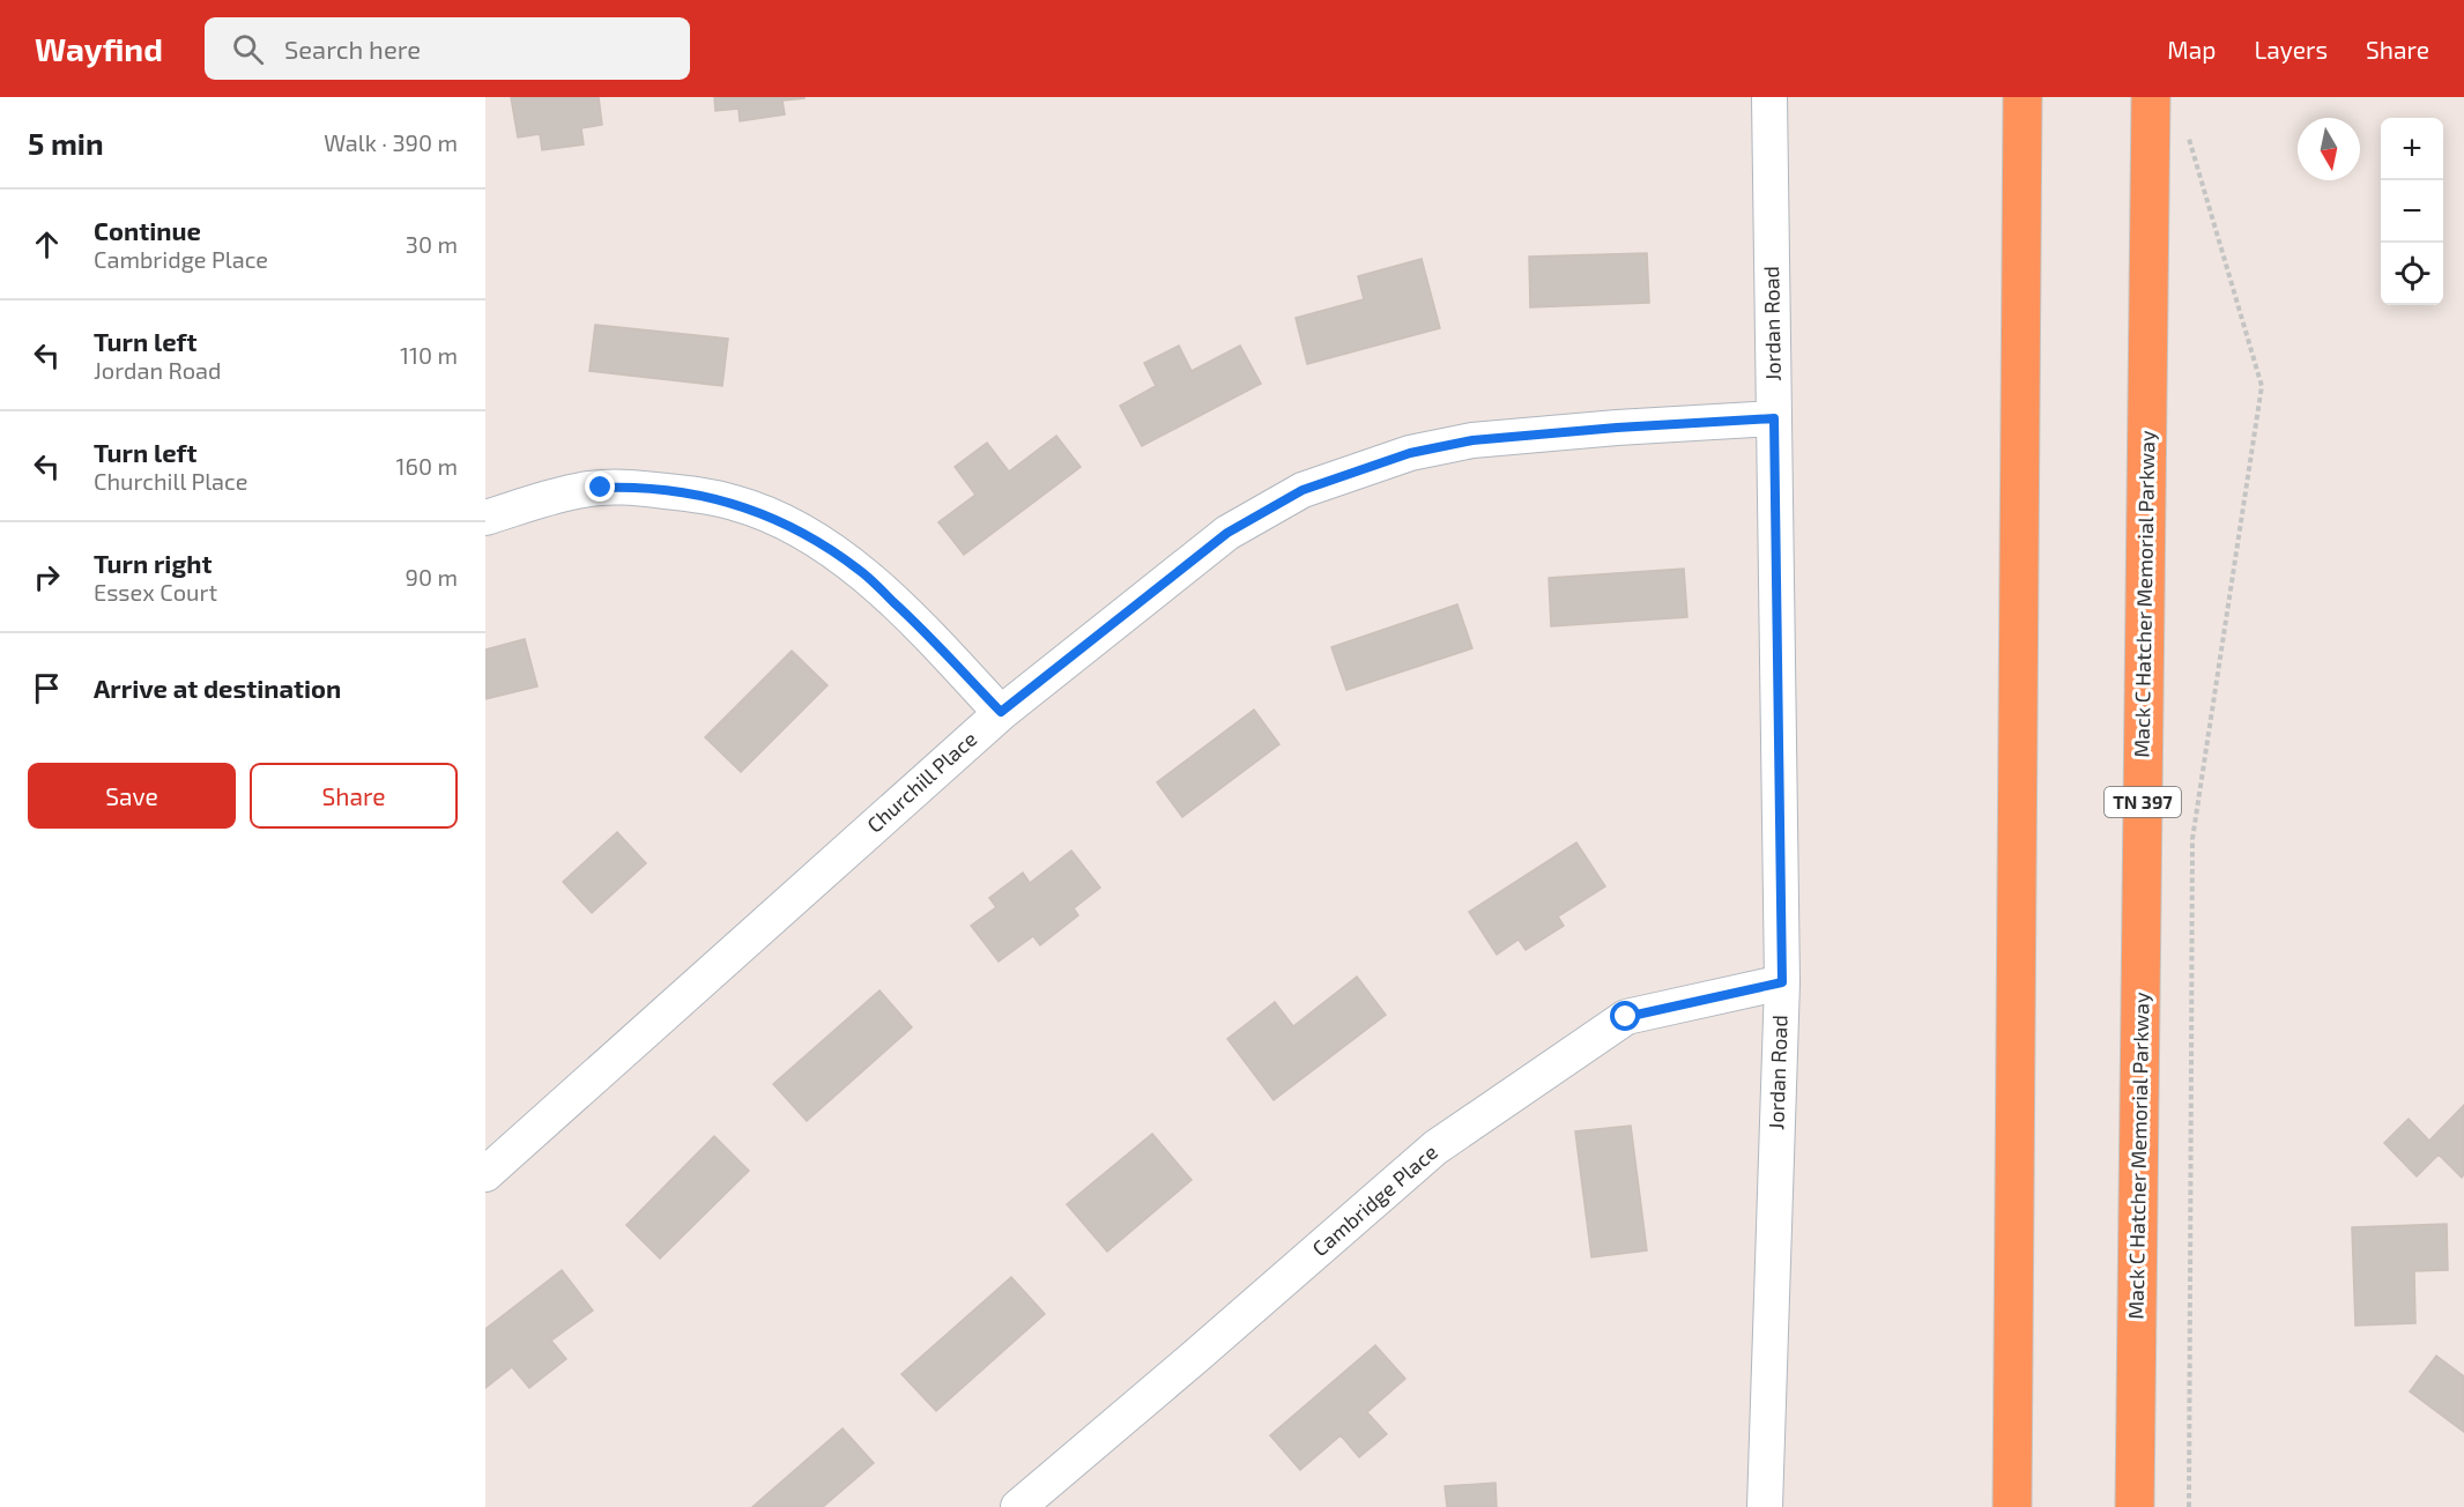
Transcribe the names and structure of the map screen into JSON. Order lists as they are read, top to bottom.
{
  "streets": {
    "highway": ["Mack C Hatcher Memorial Parkway", "TN 397"],
    "street": ["Jordan Road", "Churchill Place", "Cambridge Place"]
  },
  "crossings": [
    ["Jordan Road", "Churchill Place"],
    ["Jordan Road", "Cambridge Place"]
  ],
  "north": "bottom",
  "page": {
    "header": "Wayfind",
    "search": "Search here",
    "nav": ["Map", "Layers", "Share"],
    "heading": ["5 min", "Walk · 390 m"],
    "map_buttons": ["+", "−"],
    "list": [
      ["Continue", "Cambridge Place", "30 m"],
      ["Turn left", "Jordan Road", "110 m"],
      ["Turn left", "Churchill Place", "160 m"],
      ["Turn right", "Essex Court", "90 m"],
      "Arrive at destination"
    ],
    "buttons": ["Save", "Share"]
  }
}
